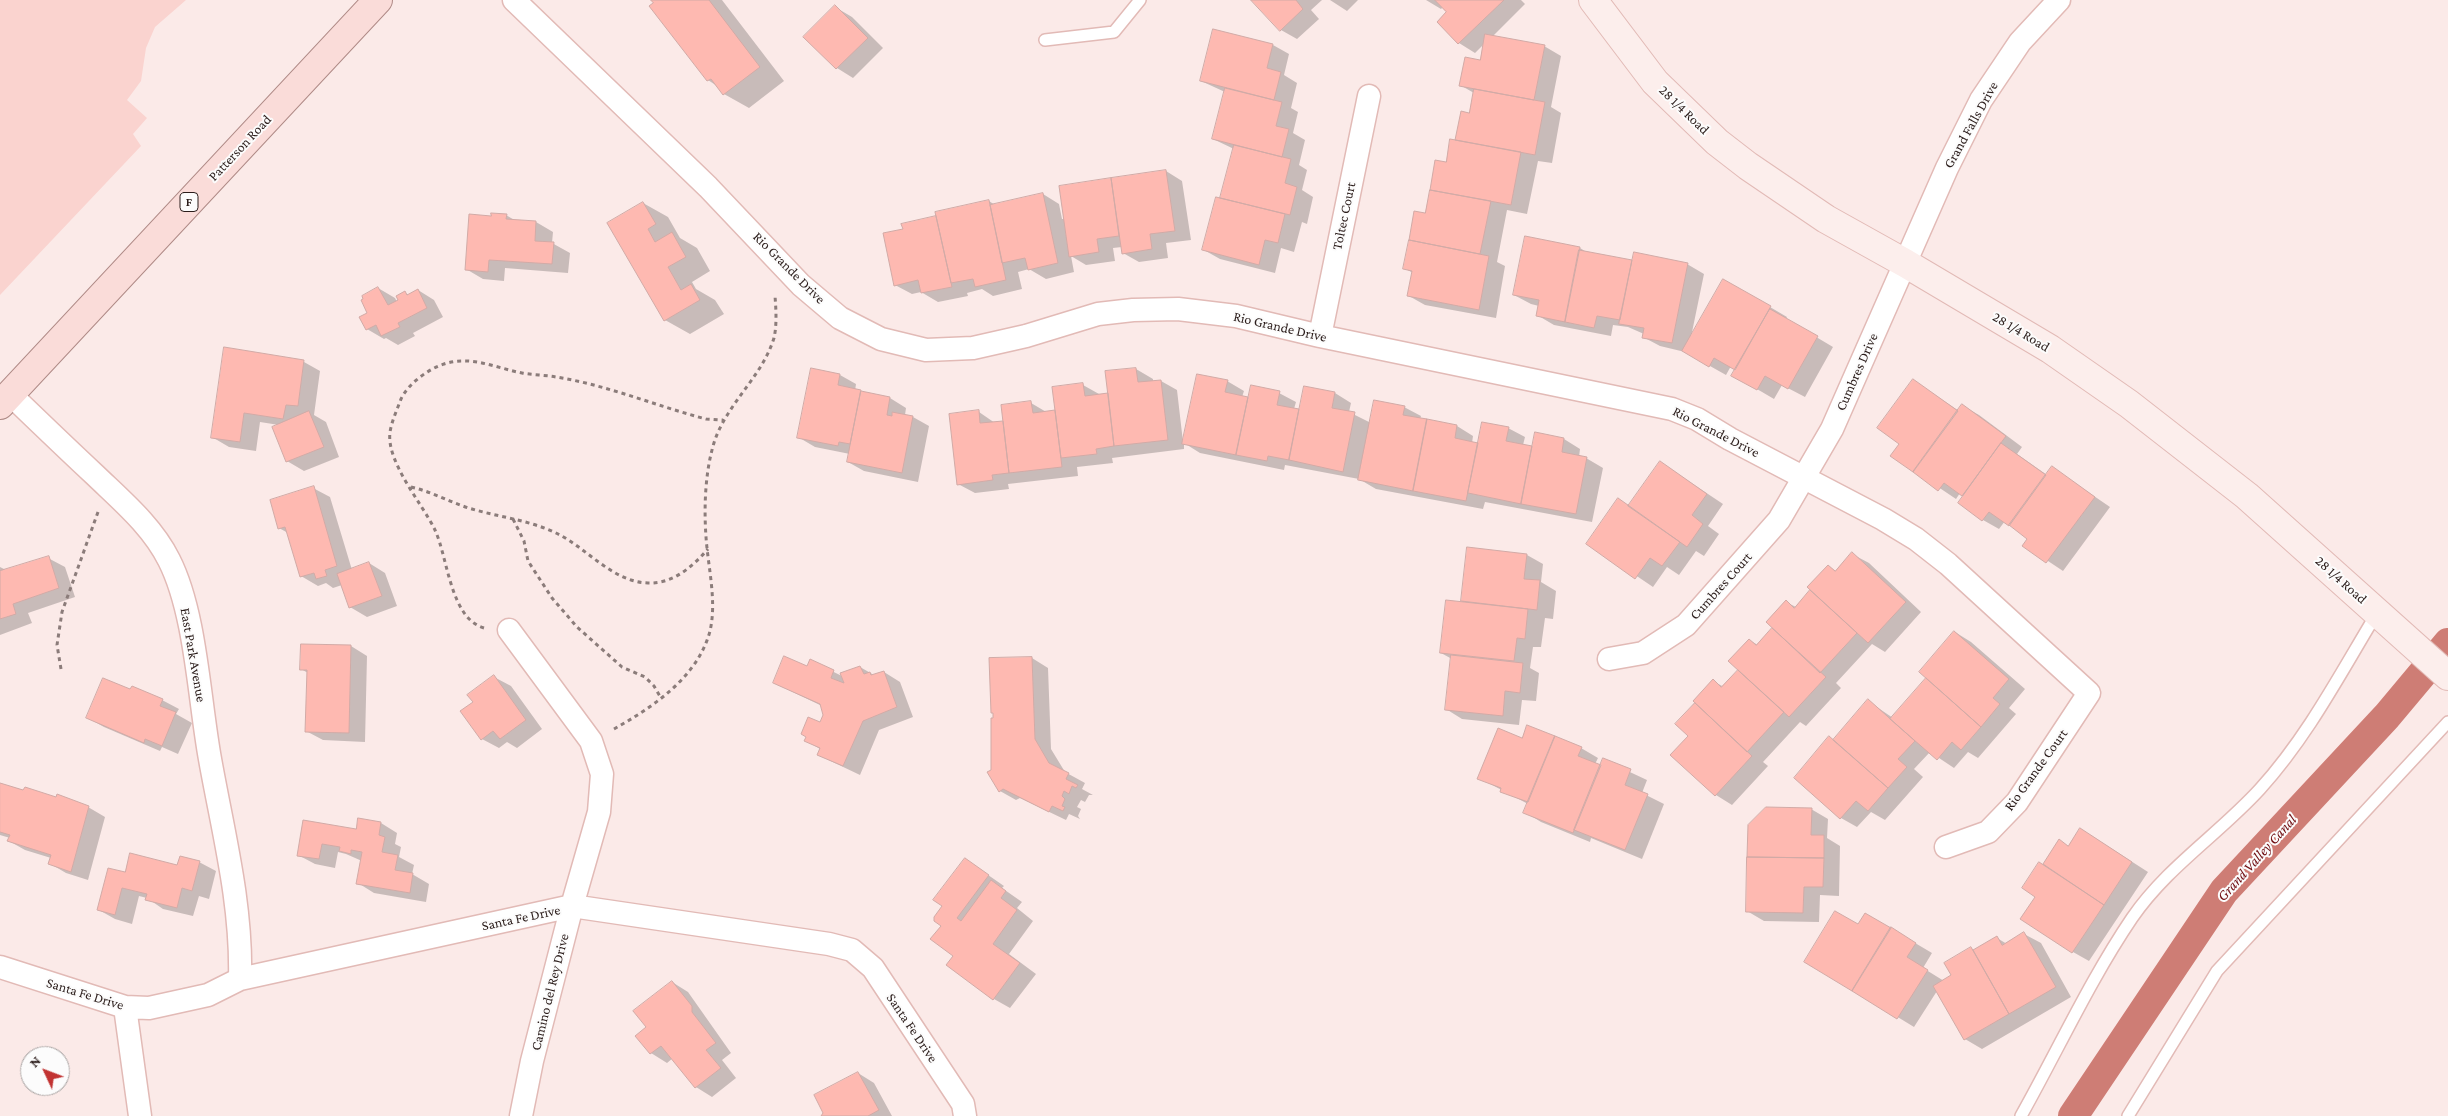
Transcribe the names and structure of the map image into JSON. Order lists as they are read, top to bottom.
{
  "streets": {
    "main road": ["28 1/4 Road", "Patterson Road", "F"],
    "street": [
      "Grand Falls Drive",
      "Toltec Court",
      "Rio Grande Drive",
      "Cumbres Drive",
      "Cumbres Court",
      "East Park Avenue",
      "Rio Grande Court",
      "Santa Fe Drive",
      "Camino del Rey Drive"
    ]
  },
  "crossings": [
    ["28 1/4 Road", "Grand Falls Drive"],
    ["28 1/4 Road", "Cumbres Drive"],
    ["Grand Falls Drive", "Cumbres Drive"],
    ["Patterson Road", "East Park Avenue"],
    ["Toltec Court", "Rio Grande Drive"],
    ["Rio Grande Drive", "Cumbres Drive"],
    ["Rio Grande Drive", "Cumbres Court"],
    ["Rio Grande Drive", "Rio Grande Court"],
    ["Cumbres Drive", "Cumbres Court"],
    ["East Park Avenue", "Santa Fe Drive"],
    ["Santa Fe Drive", "Camino del Rey Drive"]
  ],
  "water": ["Grand Valley Canal"],
  "north": "top left"
}
